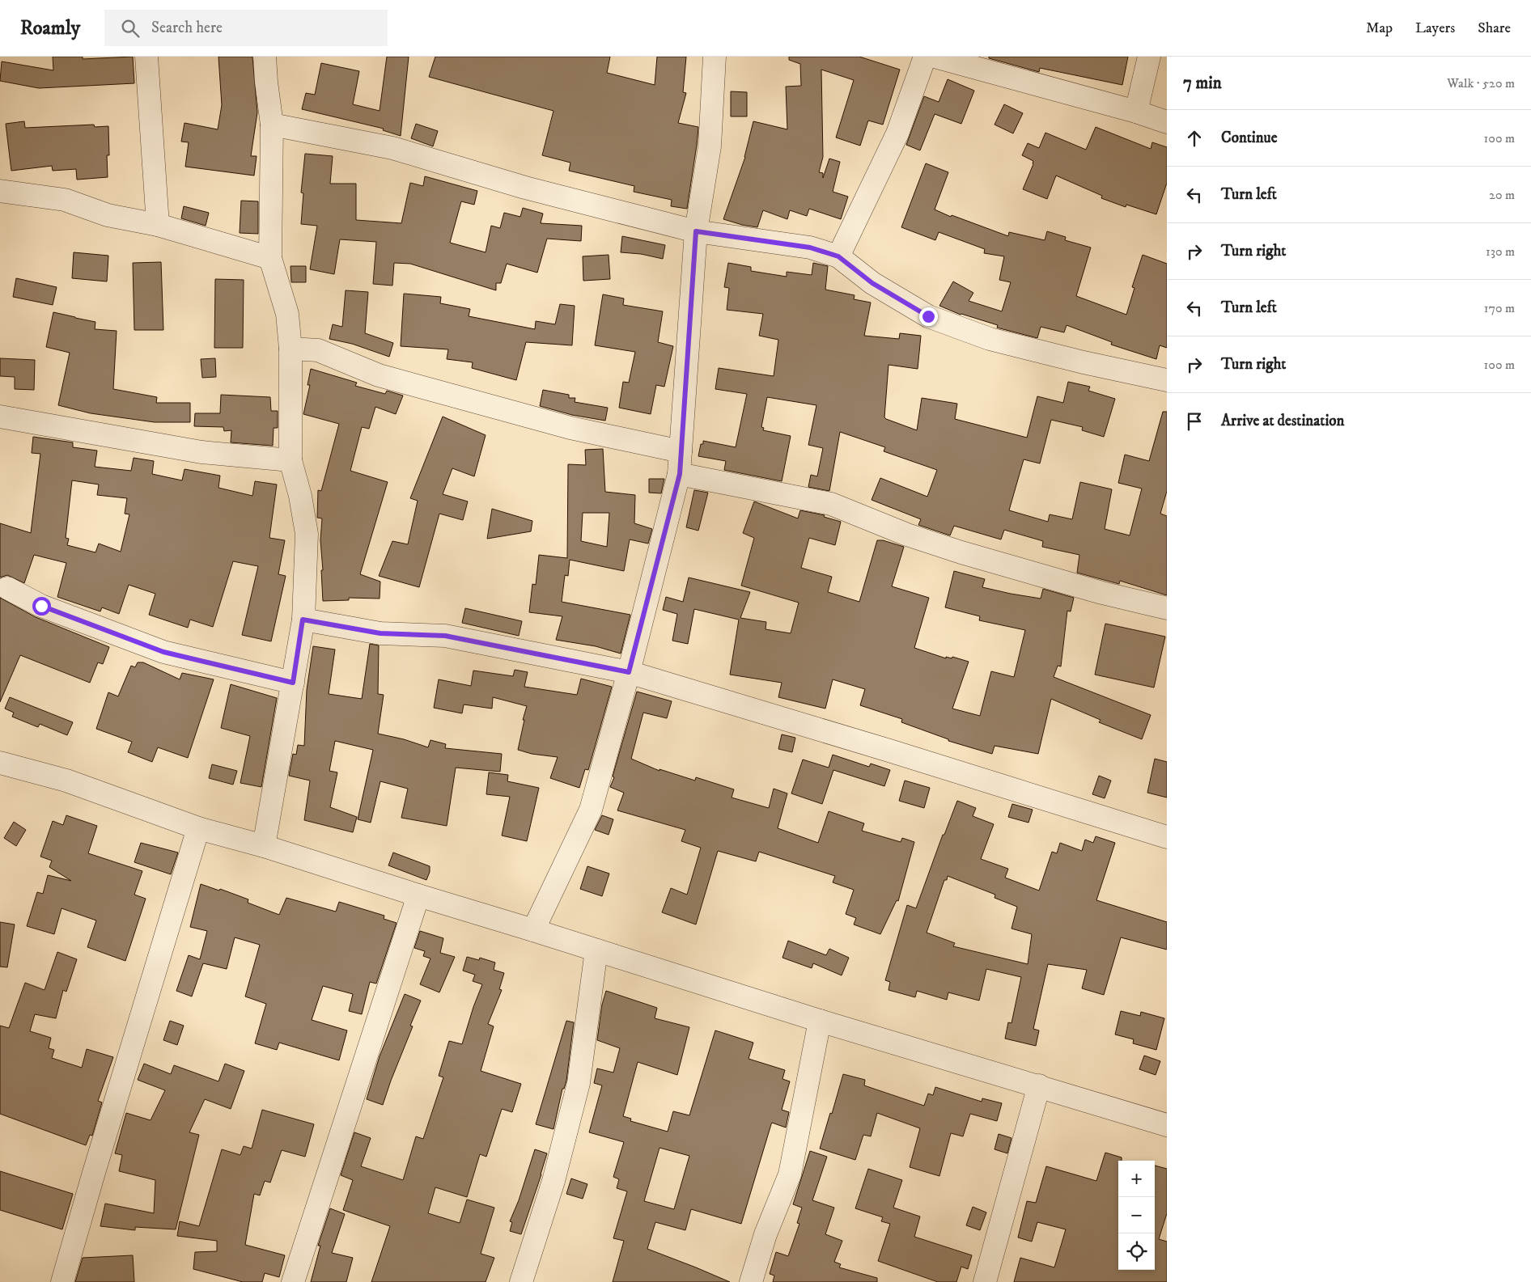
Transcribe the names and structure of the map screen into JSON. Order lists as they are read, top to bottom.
{
  "page": {
    "header": "Roamly",
    "search": "Search here",
    "nav": ["Map", "Layers", "Share"],
    "heading": ["7 min", "Walk · 520 m"],
    "list": [
      ["Continue", "100 m"],
      ["Turn left", "20 m"],
      ["Turn right", "130 m"],
      ["Turn left", "170 m"],
      ["Turn right", "100 m"],
      "Arrive at destination"
    ],
    "map_buttons": ["+", "−"]
  }
}
